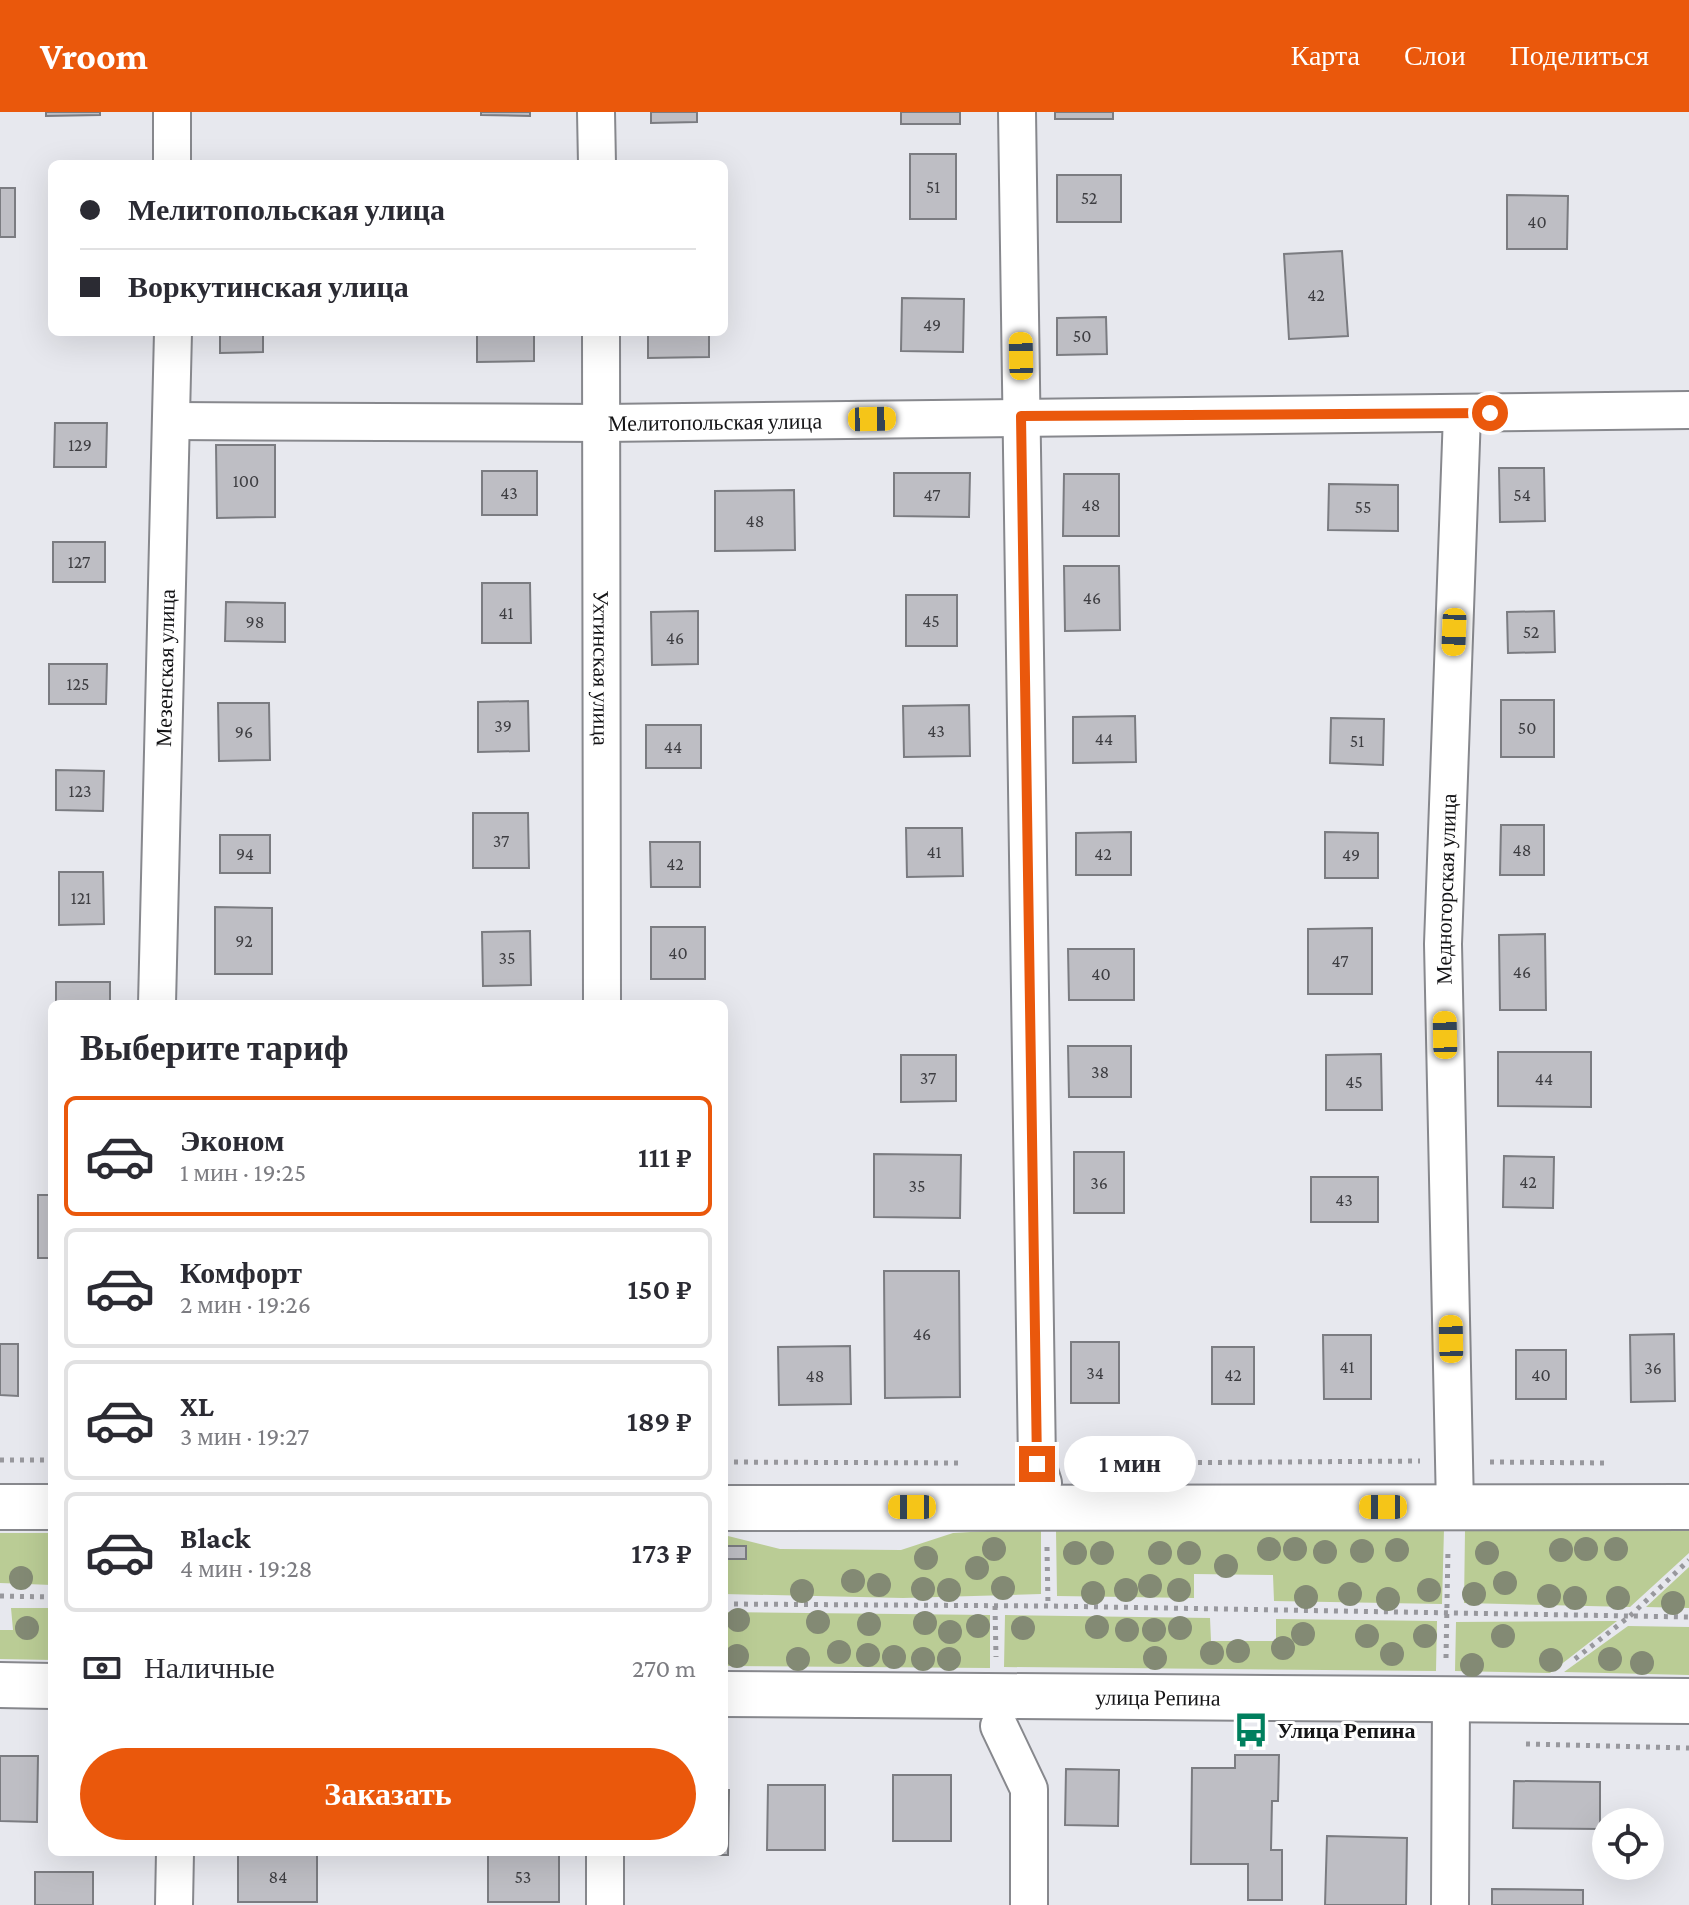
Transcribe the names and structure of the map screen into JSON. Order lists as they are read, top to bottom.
{
  "streets": {
    "street": [
      "Мелитопольская улица",
      "Мезенская улица",
      "Ухтинская улица",
      "Медногорская улица",
      "улица Репина"
    ]
  },
  "crossings": [
    ["Мелитопольская улица", "Мезенская улица"],
    ["Мелитопольская улица", "Ухтинская улица"],
    ["Мелитопольская улица", "Медногорская улица"]
  ],
  "places": {
    "bus stop": ["Улица Репина"]
  },
  "house_numbers": [
    "51",
    "52",
    "40",
    "42",
    "49",
    "50",
    "129",
    "100",
    "43",
    "47",
    "54",
    "48",
    "55",
    "48",
    "127",
    "46",
    "41",
    "45",
    "98",
    "52",
    "46",
    "125",
    "39",
    "50",
    "43",
    "96",
    "44",
    "51",
    "44",
    "123",
    "37",
    "48",
    "41",
    "94",
    "42",
    "49",
    "42",
    "121",
    "92",
    "40",
    "35",
    "47",
    "46",
    "40",
    "38",
    "37",
    "44",
    "45",
    "42",
    "36",
    "35",
    "43",
    "46",
    "41",
    "36",
    "34",
    "42",
    "40",
    "48",
    "84",
    "53"
  ],
  "page": {
    "header": "Vroom",
    "nav": ["Карта", "Слои", "Поделиться"],
    "banner": ["Мелитопольская улица", "Воркутинская улица"],
    "heading": "Выберите тариф",
    "list": [
      {
        "name": "Эконом",
        "note": "1 мин · 19:25",
        "value": "111 ₽"
      },
      {
        "name": "Комфорт",
        "note": "2 мин · 19:26",
        "value": "150 ₽"
      },
      {
        "name": "XL",
        "note": "3 мин · 19:27",
        "value": "189 ₽"
      },
      {
        "name": "Black",
        "note": "4 мин · 19:28",
        "value": "173 ₽"
      }
    ],
    "bubble": "1 мин",
    "pay": ["Наличные", "270 m"],
    "buttons": "Заказать"
  }
}
